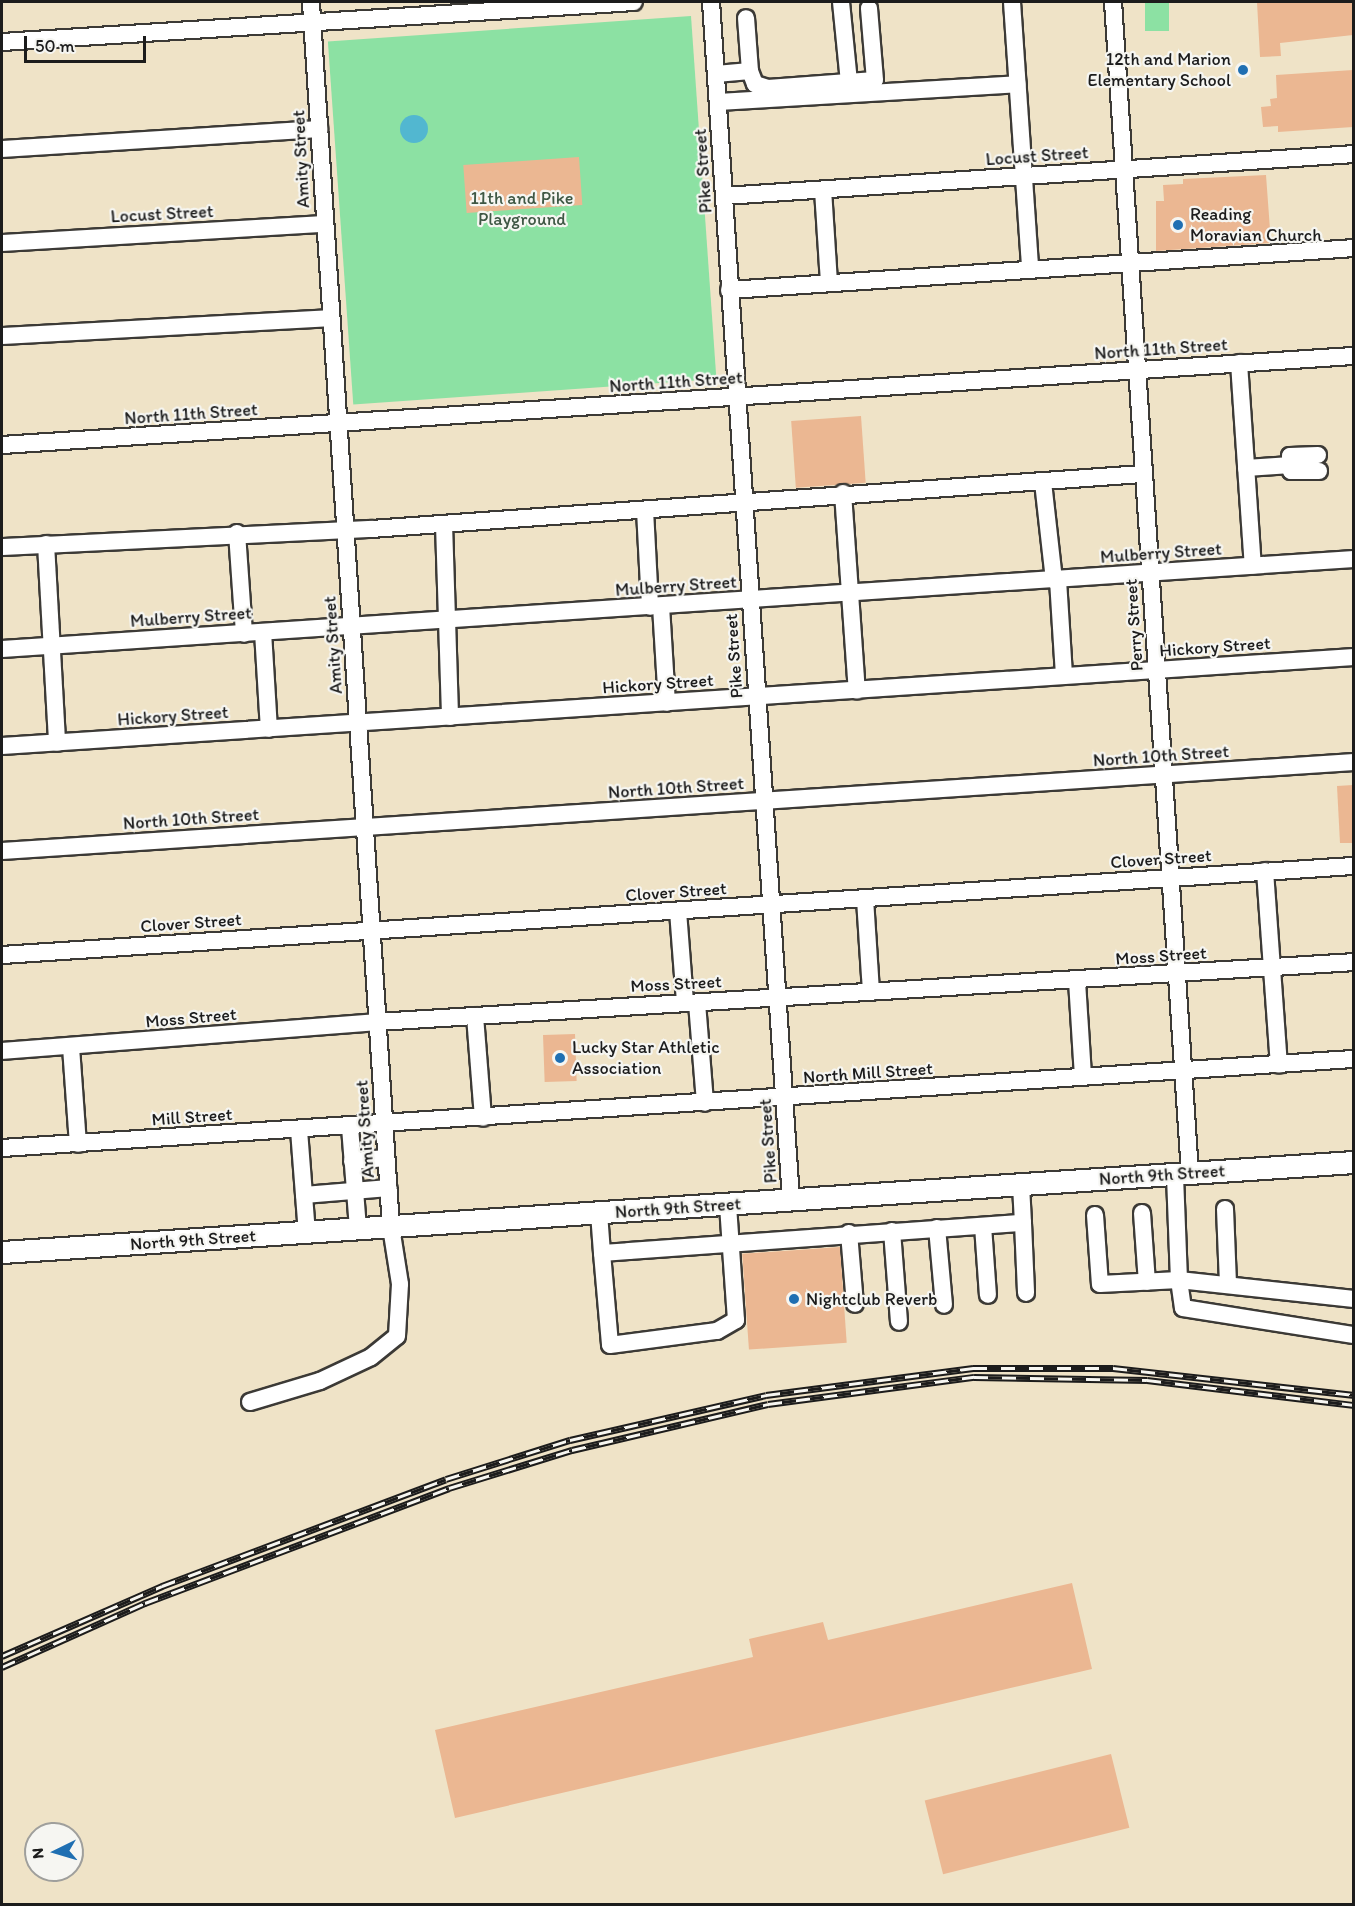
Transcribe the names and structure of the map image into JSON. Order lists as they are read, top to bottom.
{
  "streets": {
    "main road": ["North 9th Street"],
    "street": [
      "Locust Street",
      "Amity Street",
      "Pike Street",
      "North 11th Street",
      "Mulberry Street",
      "Perry Street",
      "Hickory Street",
      "North 10th Street",
      "Clover Street",
      "Moss Street",
      "North Mill Street",
      "Mill Street"
    ]
  },
  "crossings": [
    ["Locust Street", "Amity Street"],
    ["Locust Street", "Pike Street"],
    ["Locust Street", "Perry Street"],
    ["Amity Street", "North 11th Street"],
    ["Amity Street", "Mulberry Street"],
    ["Amity Street", "Hickory Street"],
    ["Amity Street", "North 10th Street"],
    ["Amity Street", "Clover Street"],
    ["Amity Street", "Moss Street"],
    ["Amity Street", "North Mill Street"],
    ["Amity Street", "Mill Street"],
    ["Amity Street", "North 9th Street"],
    ["Pike Street", "North 11th Street"],
    ["Pike Street", "Mulberry Street"],
    ["Pike Street", "Hickory Street"],
    ["Pike Street", "North 10th Street"],
    ["Pike Street", "Clover Street"],
    ["Pike Street", "Moss Street"],
    ["Pike Street", "North Mill Street"],
    ["Pike Street", "North 9th Street"],
    ["North 11th Street", "Perry Street"],
    ["Mulberry Street", "Perry Street"],
    ["Perry Street", "Hickory Street"],
    ["Perry Street", "North 10th Street"],
    ["Perry Street", "Clover Street"],
    ["Perry Street", "Moss Street"],
    ["Perry Street", "North Mill Street"],
    ["Perry Street", "North 9th Street"],
    ["North Mill Street", "Mill Street"]
  ],
  "parks": ["11th and Pike Playground"],
  "places": [
    "12th and Marion Elementary School",
    "Reading Moravian Church",
    "Lucky Star Athletic Association",
    "Nightclub Reverb"
  ],
  "scale_bar": "50 m",
  "north": "left"
}
